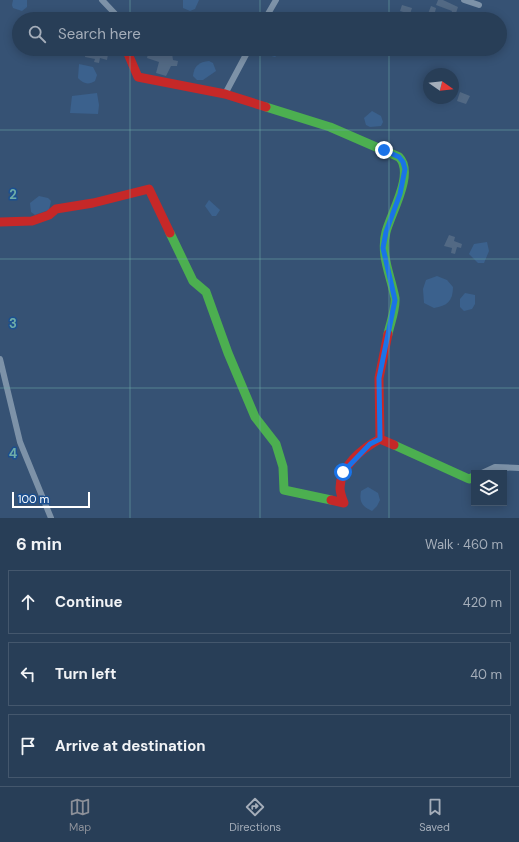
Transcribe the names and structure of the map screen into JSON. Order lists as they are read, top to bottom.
{
  "scale_bar": "100 m",
  "north": "right",
  "page": {
    "search": "Search here",
    "scale": "100 m",
    "heading": ["6 min", "Walk · 460 m"],
    "list": [
      ["Continue", "420 m"],
      ["Turn left", "40 m"],
      "Arrive at destination"
    ],
    "nav": ["Map", "Directions", "Saved"]
  },
  "grid": {
    "rows": ["2", "3", "4"]
  }
}
